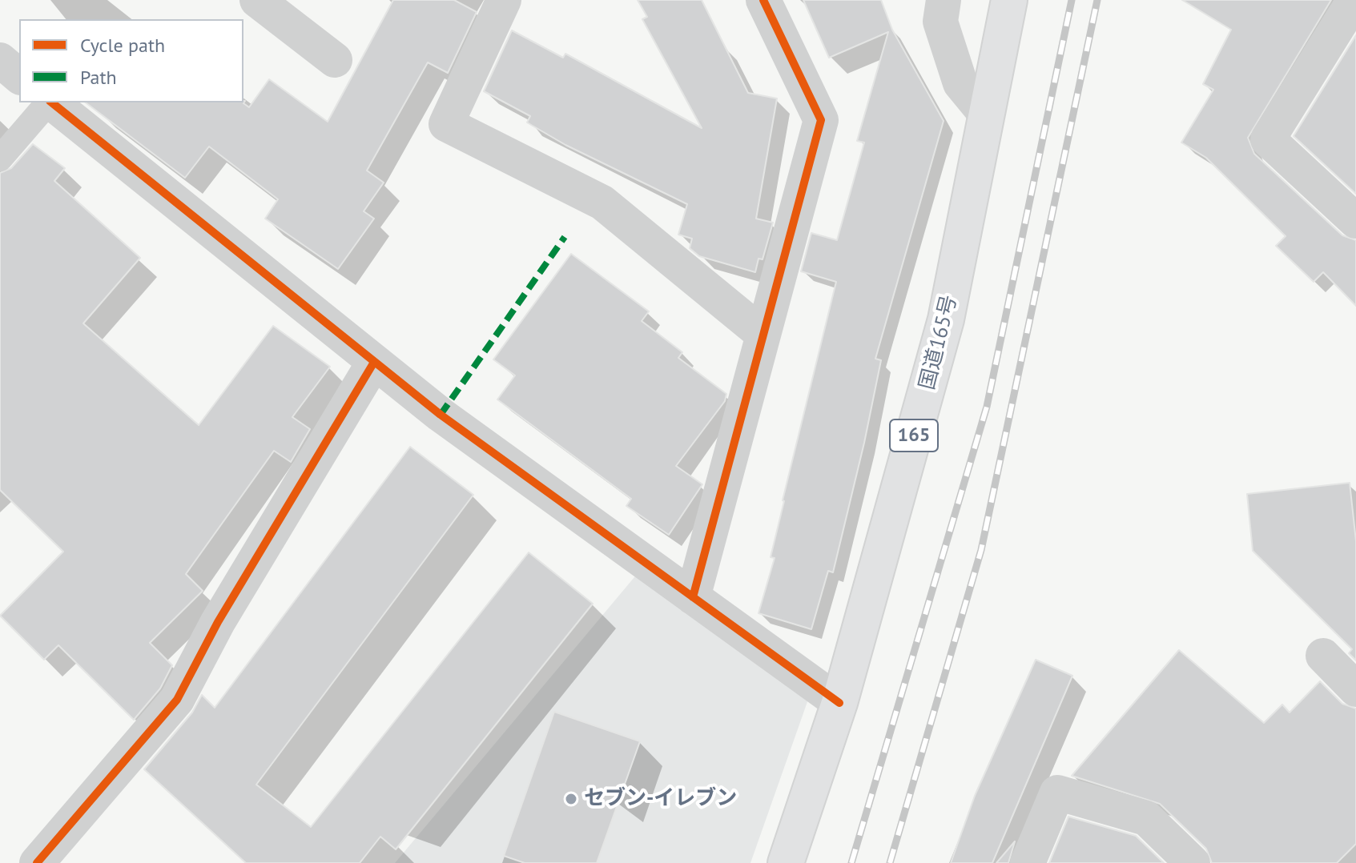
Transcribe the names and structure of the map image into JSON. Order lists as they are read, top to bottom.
{
  "streets": {
    "highway": ["国道165号", "165"]
  },
  "places": ["セブン-イレブン"],
  "legend": ["Cycle path", "Path"]
}
